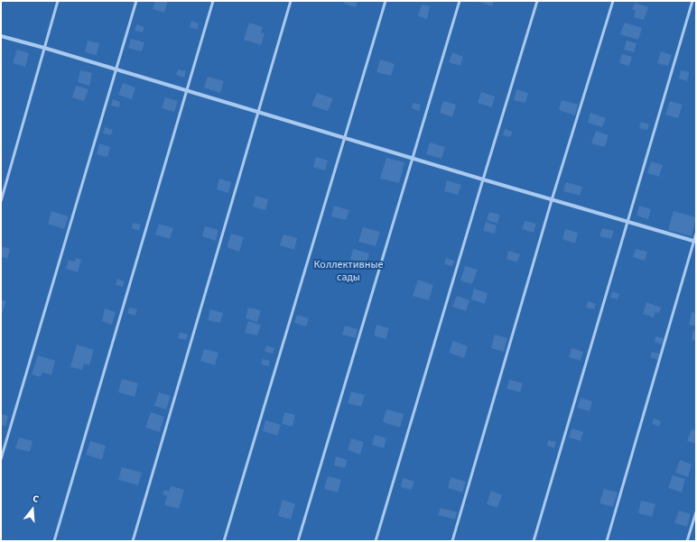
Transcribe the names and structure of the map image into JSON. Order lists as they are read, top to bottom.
{
  "parks": ["Коллективные сады"],
  "north": "top"
}
